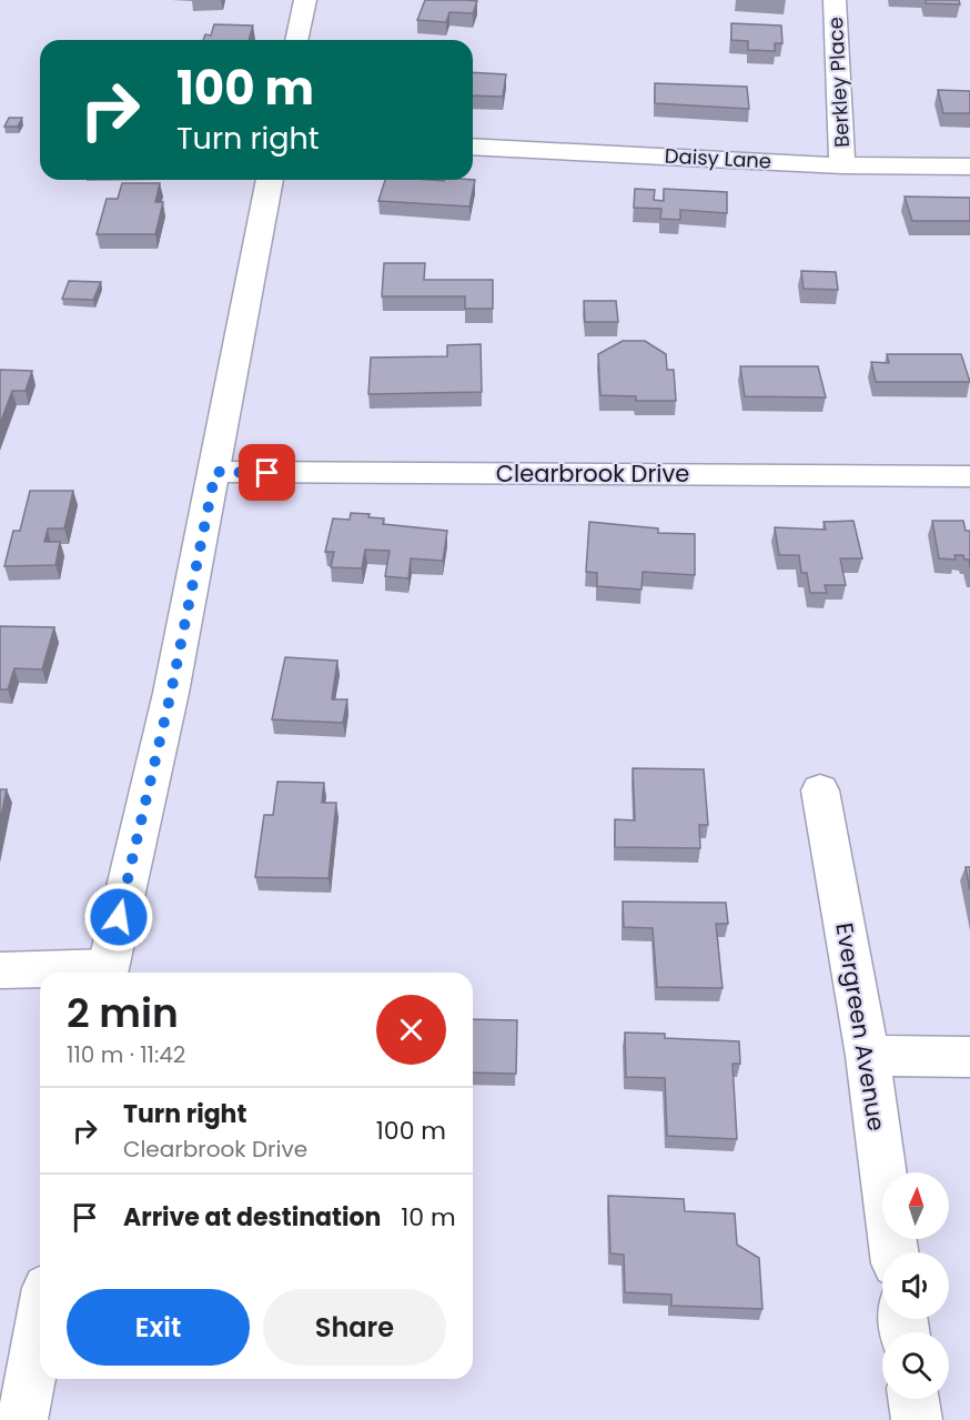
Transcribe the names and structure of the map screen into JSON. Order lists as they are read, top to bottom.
{
  "streets": {
    "street": [
      "Berkley Place",
      "Daisy Lane",
      "Clearbrook Drive",
      "Evergreen Avenue"
    ]
  },
  "crossings": [
    ["Berkley Place", "Daisy Lane"]
  ],
  "north": "top",
  "page": {
    "turn": ["100 m", "Turn right"],
    "heading": ["2 min", "110 m · 11:42"],
    "list": [
      {
        "name": "Turn right",
        "note": "Clearbrook Drive",
        "value": "100 m"
      },
      {
        "name": "Arrive at destination",
        "value": "10 m"
      }
    ],
    "buttons": ["Exit", "Share"]
  }
}
